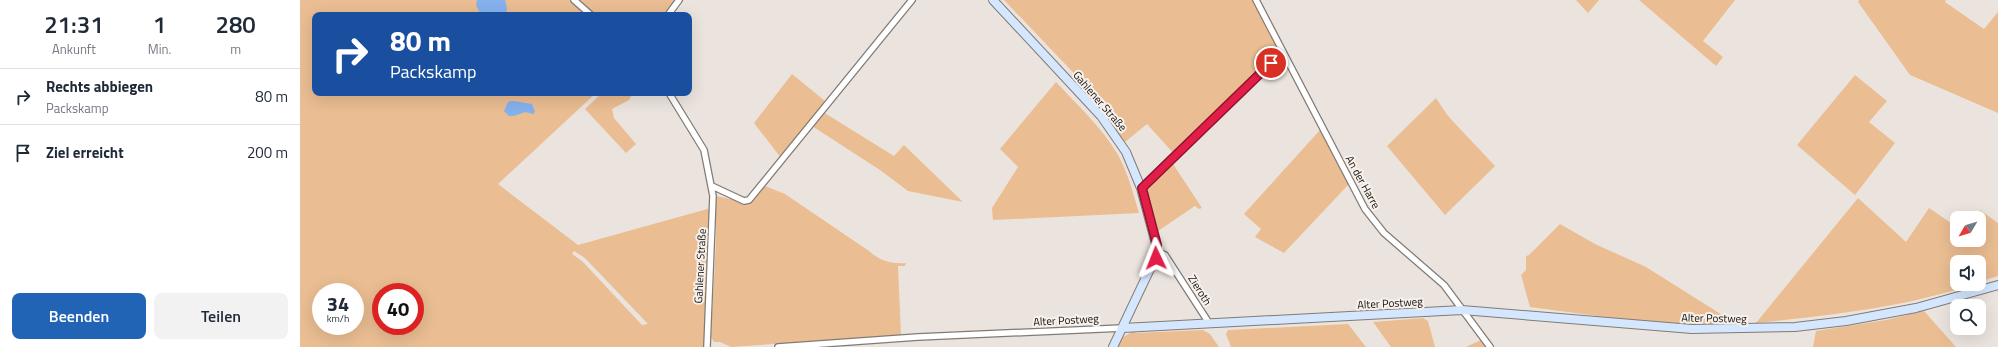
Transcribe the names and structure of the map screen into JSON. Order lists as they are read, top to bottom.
{
  "streets": {
    "main road": ["Gahlener Straße", "Alter Postweg"],
    "street": ["An der Harre", "Zieroth"]
  },
  "crossings": [
    ["Gahlener Straße", "Zieroth"],
    ["An der Harre", "Alter Postweg"],
    ["Zieroth", "Alter Postweg"]
  ],
  "north": "bottom left",
  "page": {
    "eta": [
      "21:31",
      "Ankunft",
      "1",
      "Min.",
      "280",
      "m"
    ],
    "turn": ["80 m", "Packskamp"],
    "list": [
      {
        "name": "Rechts abbiegen",
        "note": "Packskamp",
        "value": "80 m"
      },
      {
        "name": "Ziel erreicht",
        "value": "200 m"
      }
    ],
    "speed": "34 km/h",
    "limit": "40",
    "buttons": ["Beenden", "Teilen"]
  }
}
